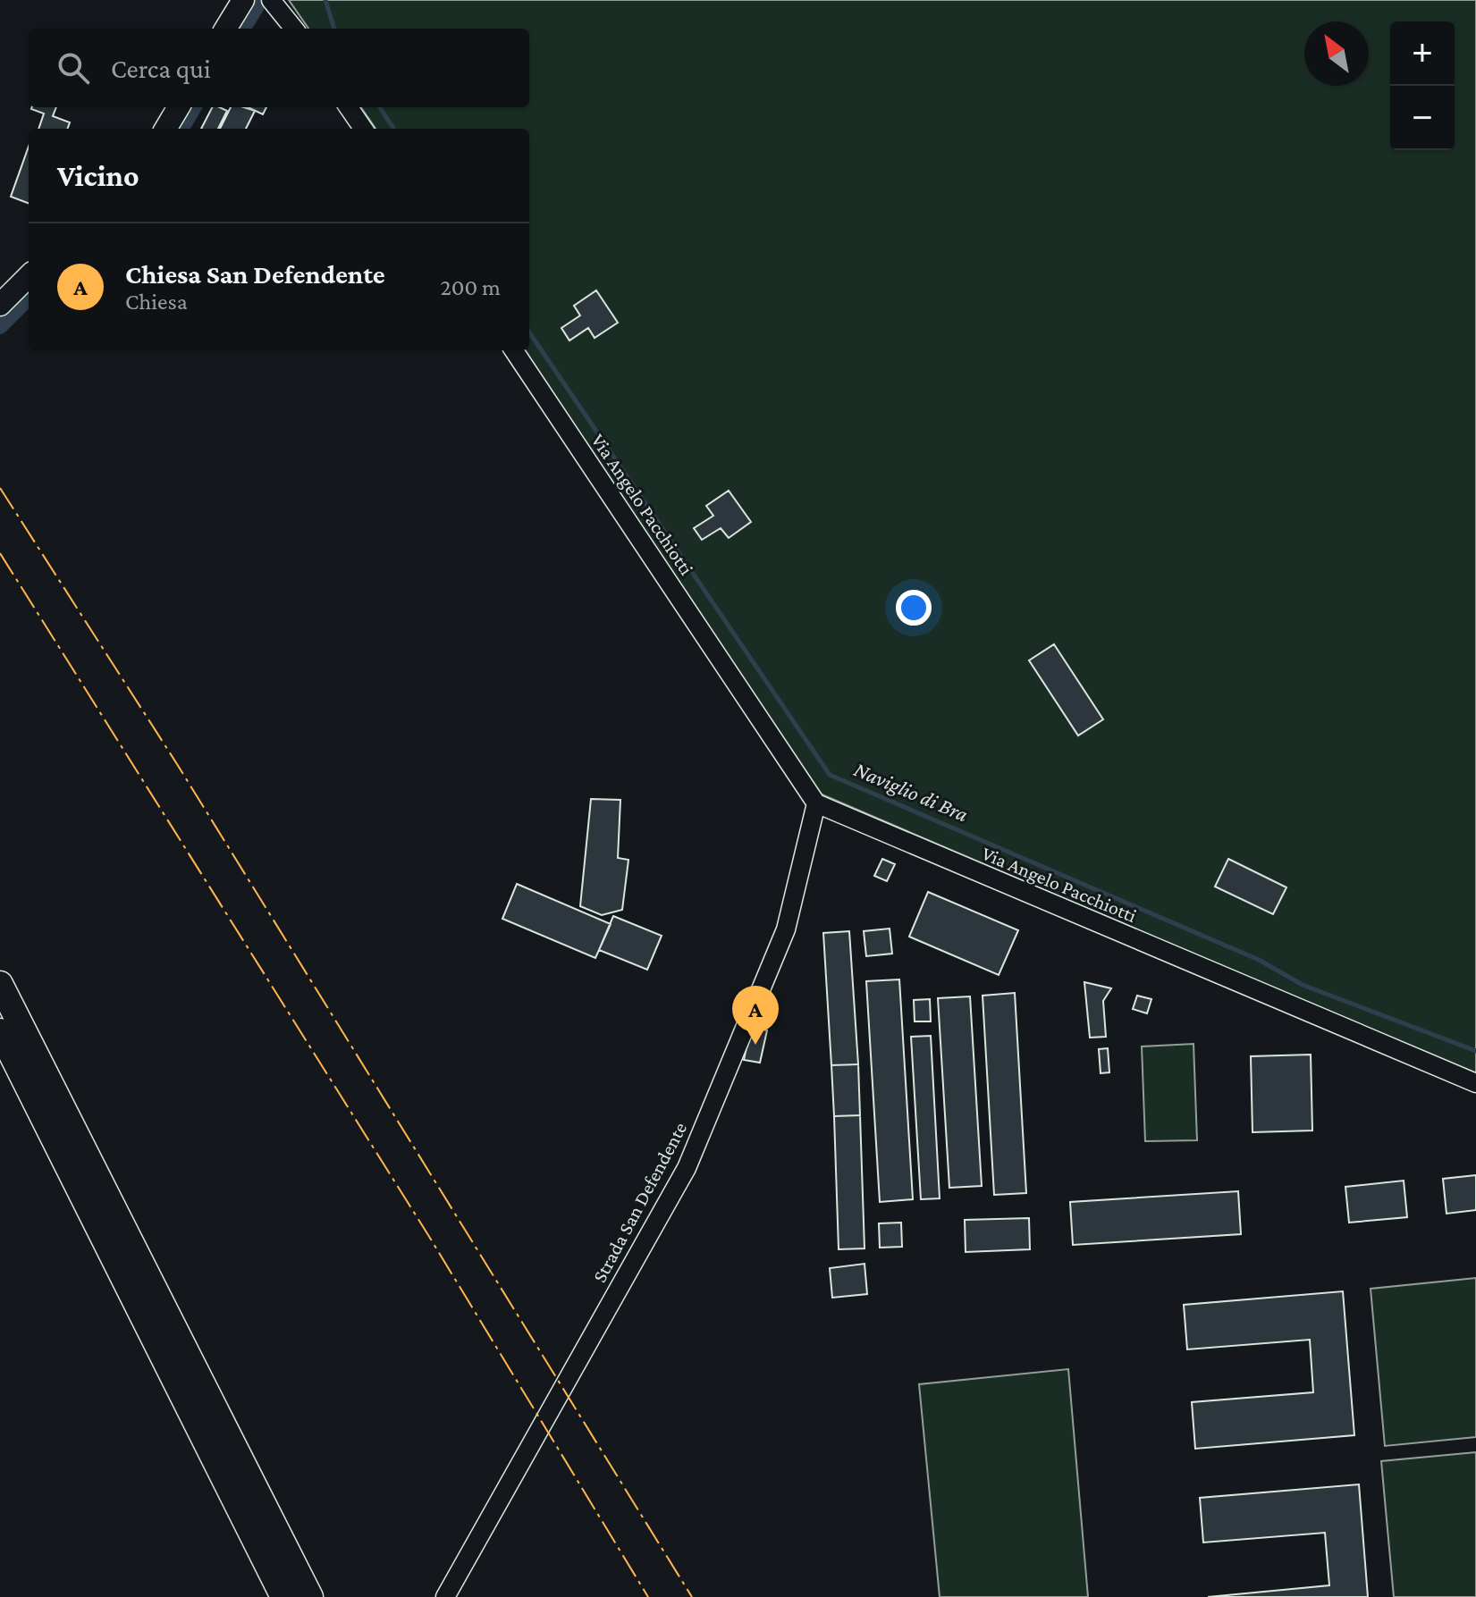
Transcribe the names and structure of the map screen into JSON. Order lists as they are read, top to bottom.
{
  "streets": {
    "street": ["Via Angelo Pacchiotti", "Strada San Defendente"]
  },
  "crossings": [
    ["Via Angelo Pacchiotti", "Strada San Defendente"]
  ],
  "water": ["Naviglio di Bra"],
  "north": "top left",
  "page": {
    "map_buttons": ["+", "−"],
    "search": "Cerca qui",
    "heading": "Vicino",
    "list": [
      {
        "mark": "A",
        "name": "Chiesa San Defendente",
        "note": "Chiesa",
        "value": "200 m"
      }
    ],
    "pins": "A"
  }
}
